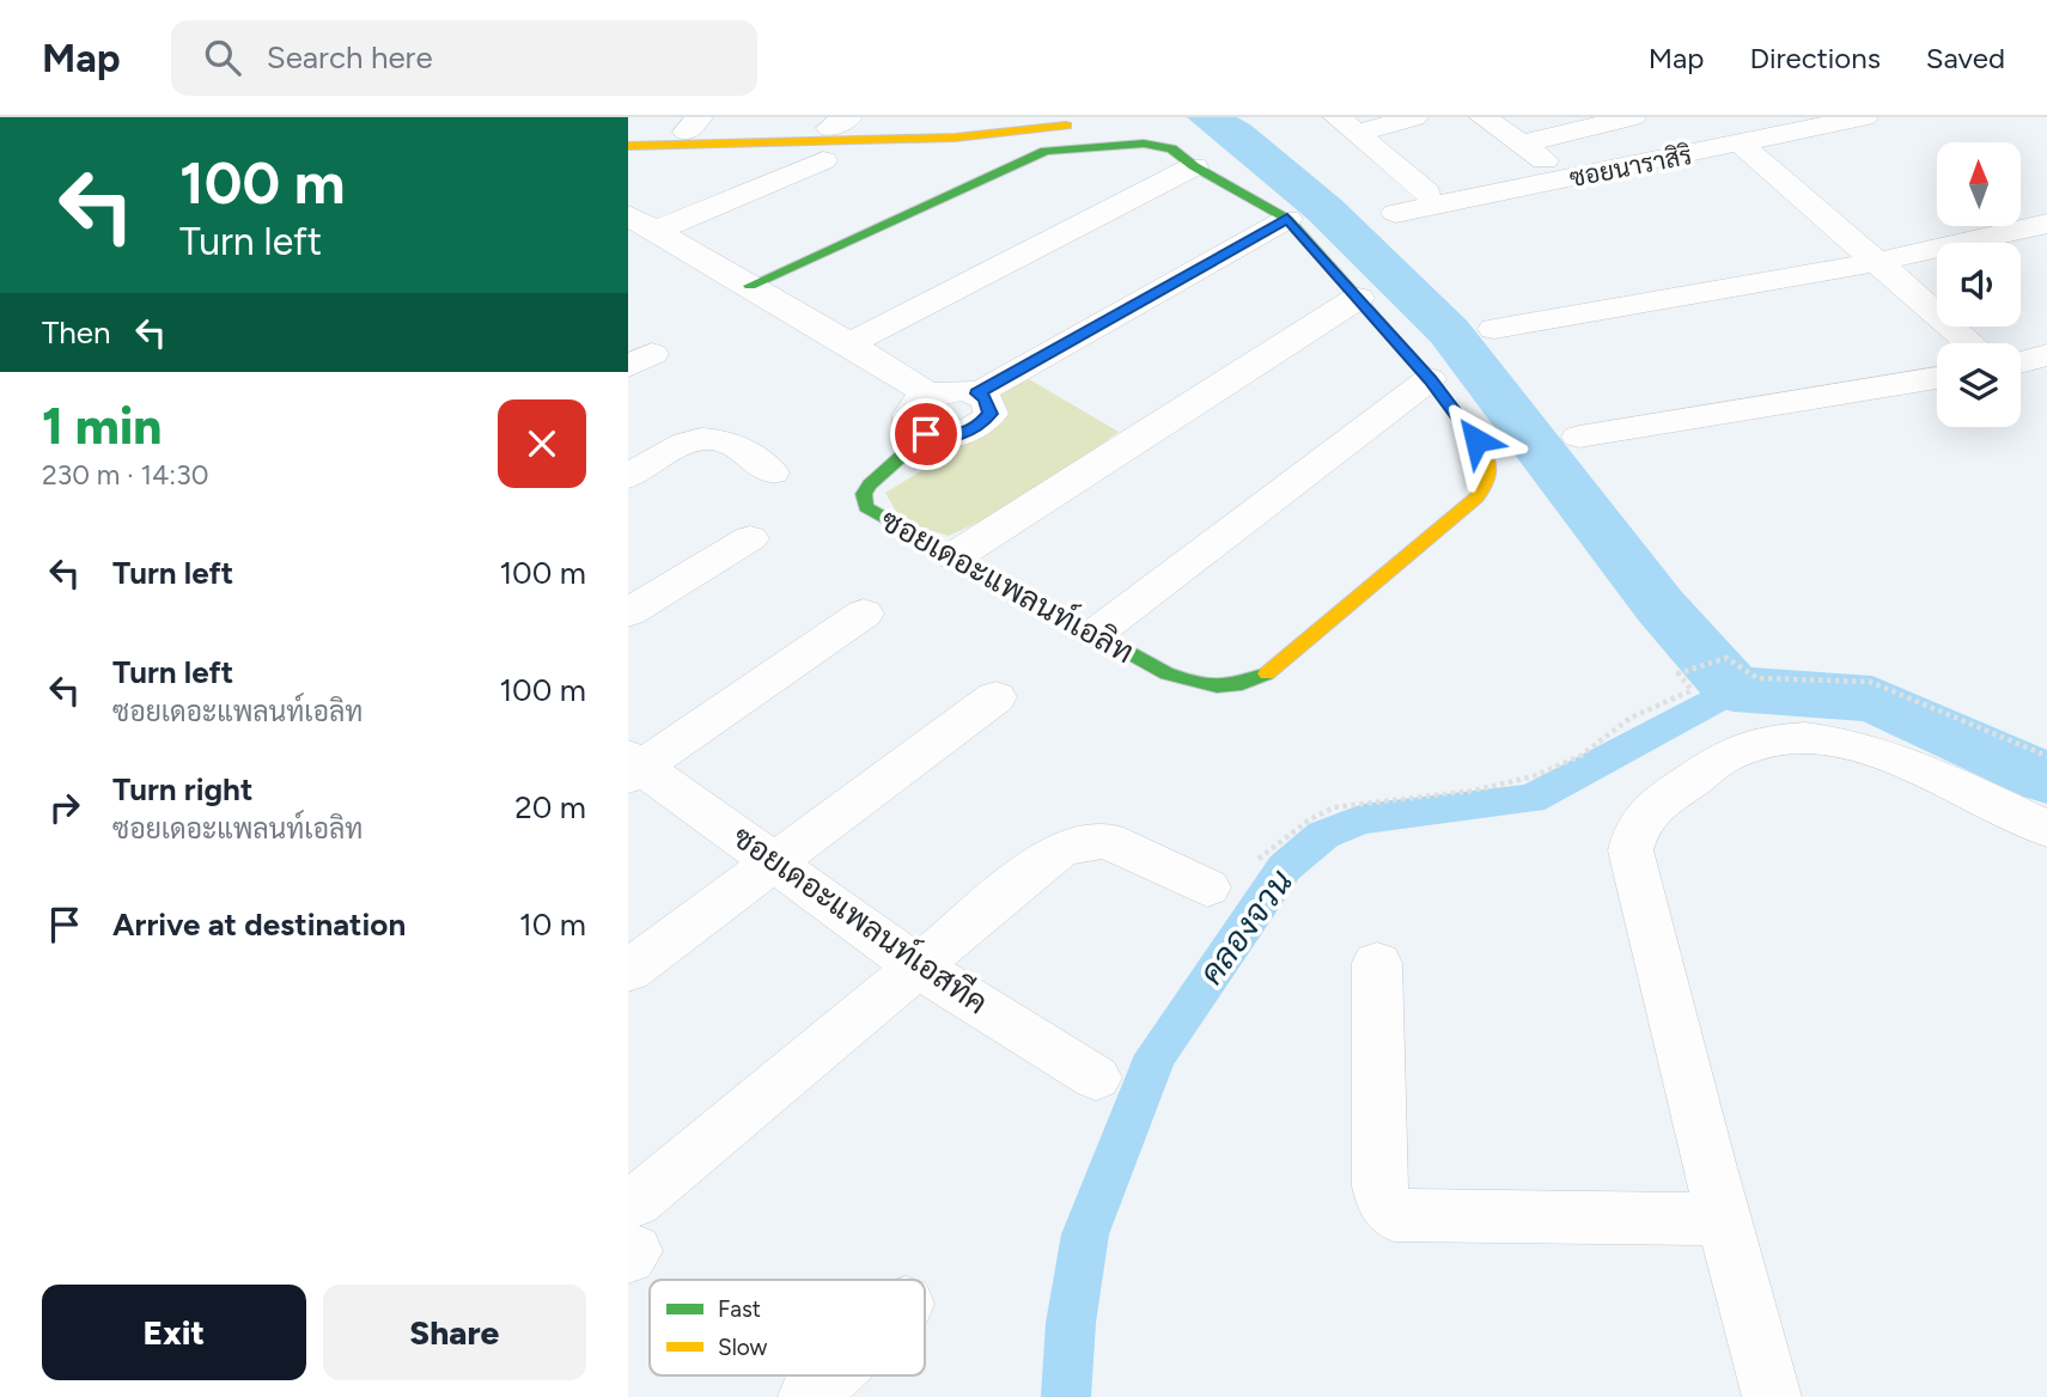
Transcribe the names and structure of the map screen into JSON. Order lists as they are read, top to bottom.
{
  "streets": {
    "street": ["ซอยนาราสิริ", "ซอยเดอะแพลนท์เอลิท", "ซอยเดอะแพลนท์เอสทีค"]
  },
  "water": ["คลองจวน"],
  "legend": ["Fast", "Slow"],
  "north": "top",
  "page": {
    "header": "Map",
    "search": "Search here",
    "nav": ["Map", "Directions", "Saved"],
    "turn": ["100 m", "Turn left"],
    "then": "Then",
    "heading": ["1 min", "230 m · 14:30"],
    "list": [
      {
        "name": "Turn left",
        "value": "100 m"
      },
      {
        "name": "Turn left",
        "note": "ซอยเดอะแพลนท์เอลิท",
        "value": "100 m"
      },
      {
        "name": "Turn right",
        "note": "ซอยเดอะแพลนท์เอลิท",
        "value": "20 m"
      },
      {
        "name": "Arrive at destination",
        "value": "10 m"
      }
    ],
    "buttons": ["Exit", "Share"]
  }
}
